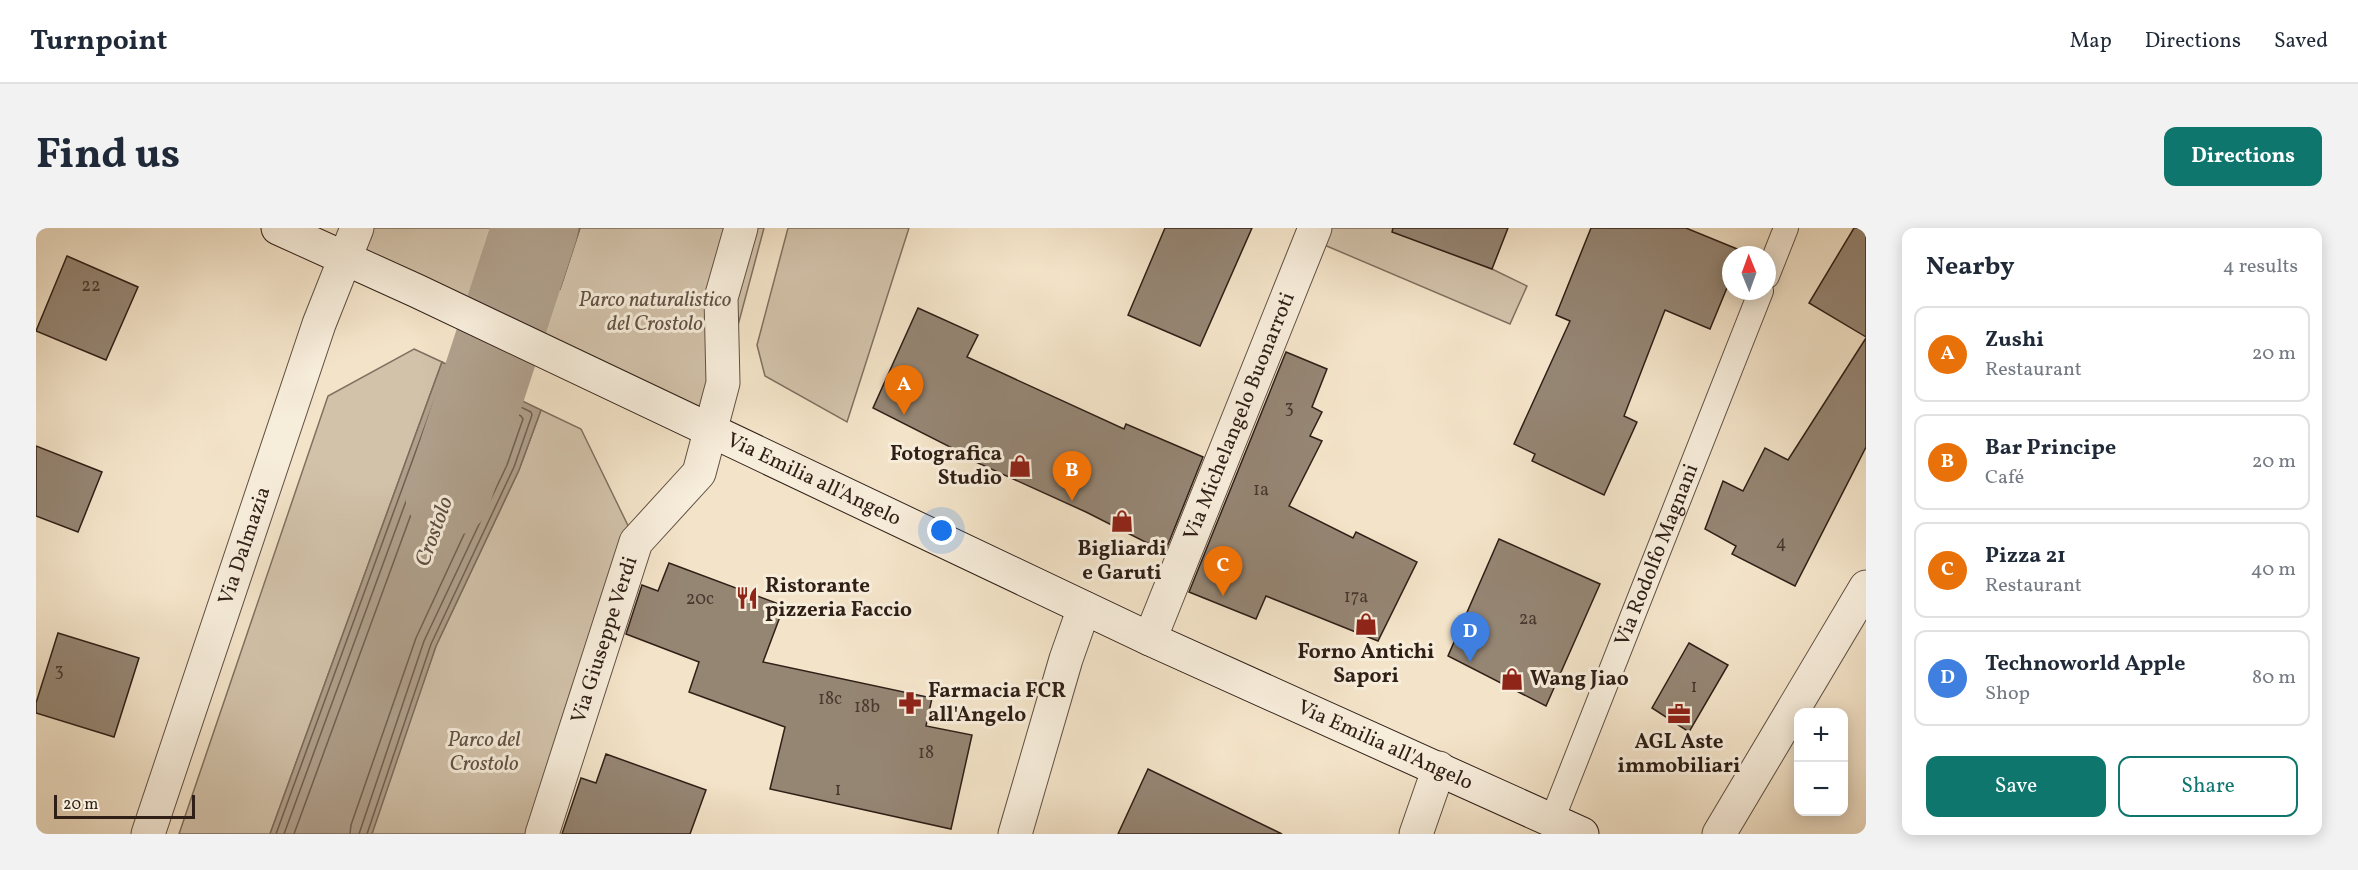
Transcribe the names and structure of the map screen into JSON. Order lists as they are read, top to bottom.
{
  "streets": {
    "street": [
      "Via Michelangelo Buonarroti",
      "Via Emilia all'Angelo",
      "Via Dalmazia",
      "Via Giuseppe Verdi"
    ],
    "lane": ["Via Rodolfo Magnani"]
  },
  "crossings": [
    ["Via Michelangelo Buonarroti", "Via Emilia all'Angelo"],
    ["Via Emilia all'Angelo", "Via Dalmazia"],
    ["Via Emilia all'Angelo", "Via Rodolfo Magnani"],
    ["Via Emilia all'Angelo", "Via Giuseppe Verdi"]
  ],
  "water": ["Crostolo"],
  "parks": ["Parco naturalistico del Crostolo", "Parco del Crostolo"],
  "places": {
    "shop": [
      "Fotografica Studio",
      "Bigliardi e Garuti",
      "Forno Antichi Sapori",
      "Wang Jiao"
    ],
    "restaurant": ["Ristorante pizzeria Faccio"],
    "pharmacy": ["Farmacia FCR all'Angelo"],
    "office": ["AGL Aste immobiliari"]
  },
  "house_numbers": [
    "22",
    "3",
    "1a",
    "4",
    "17a",
    "20c",
    "2a",
    "3",
    "1",
    "18c",
    "18b",
    "18",
    "1"
  ],
  "scale_bar": "20 m",
  "north": "top",
  "page": {
    "header": "Turnpoint",
    "nav": ["Map", "Directions", "Saved"],
    "title": "Find us",
    "buttons": [
      "Directions",
      ["Save", "Share"]
    ],
    "heading": ["Nearby", "4 results"],
    "list": [
      {
        "mark": "A",
        "name": "Zushi",
        "note": "Restaurant",
        "value": "20 m"
      },
      {
        "mark": "B",
        "name": "Bar Principe",
        "note": "Café",
        "value": "20 m"
      },
      {
        "mark": "C",
        "name": "Pizza 21",
        "note": "Restaurant",
        "value": "40 m"
      },
      {
        "mark": "D",
        "name": "Technoworld Apple",
        "note": "Shop",
        "value": "80 m"
      }
    ],
    "pins": [
      "A",
      "B",
      "C",
      "D"
    ],
    "map_buttons": ["+", "−"],
    "scale": "20 m"
  }
}
